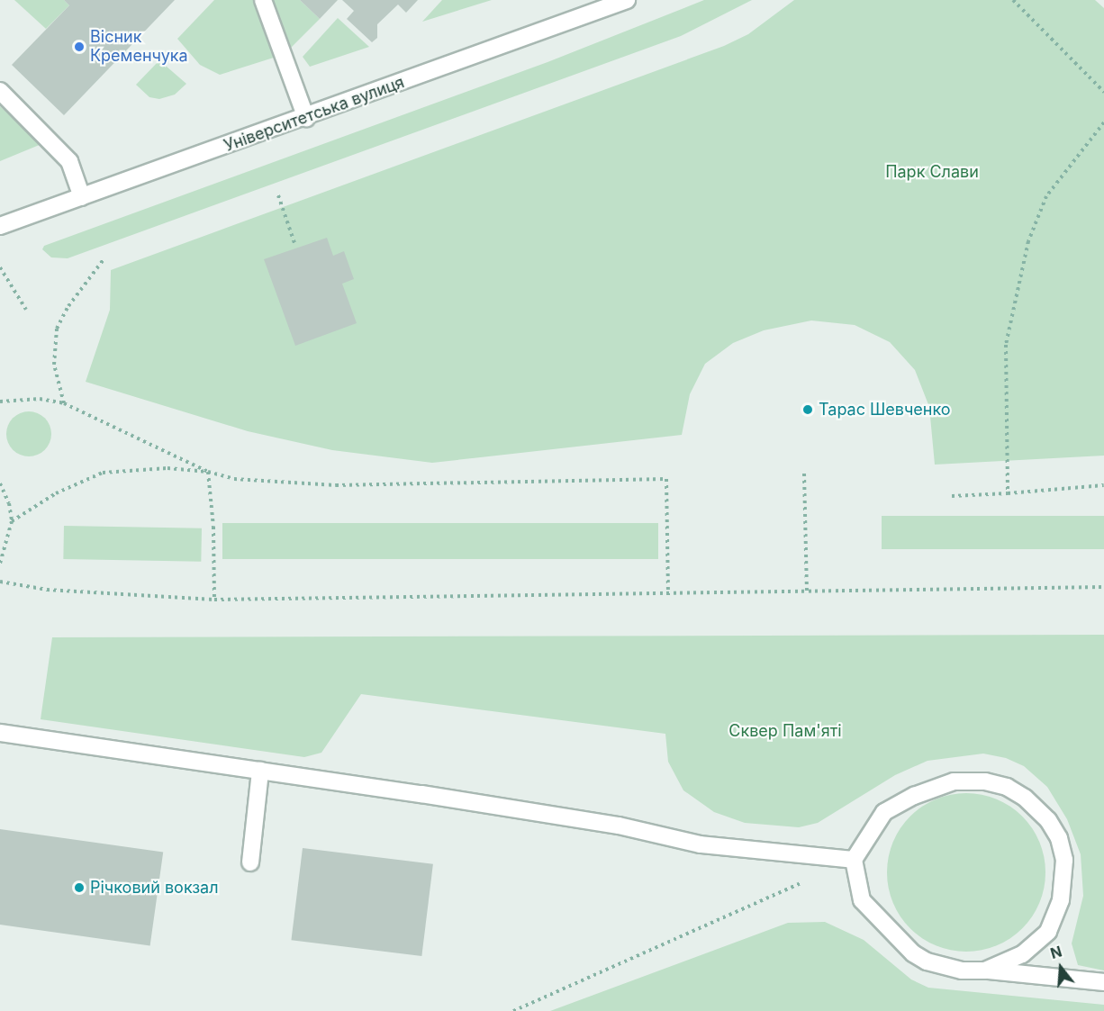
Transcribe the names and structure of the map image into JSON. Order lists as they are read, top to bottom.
{
  "streets": {
    "street": ["Університетська вулиця"]
  },
  "parks": ["Парк Слави", "Сквер Пам'яті"],
  "places": ["Вісник Кременчука", "Тарас Шевченко", "Річковий вокзал"],
  "north": "top"
}
